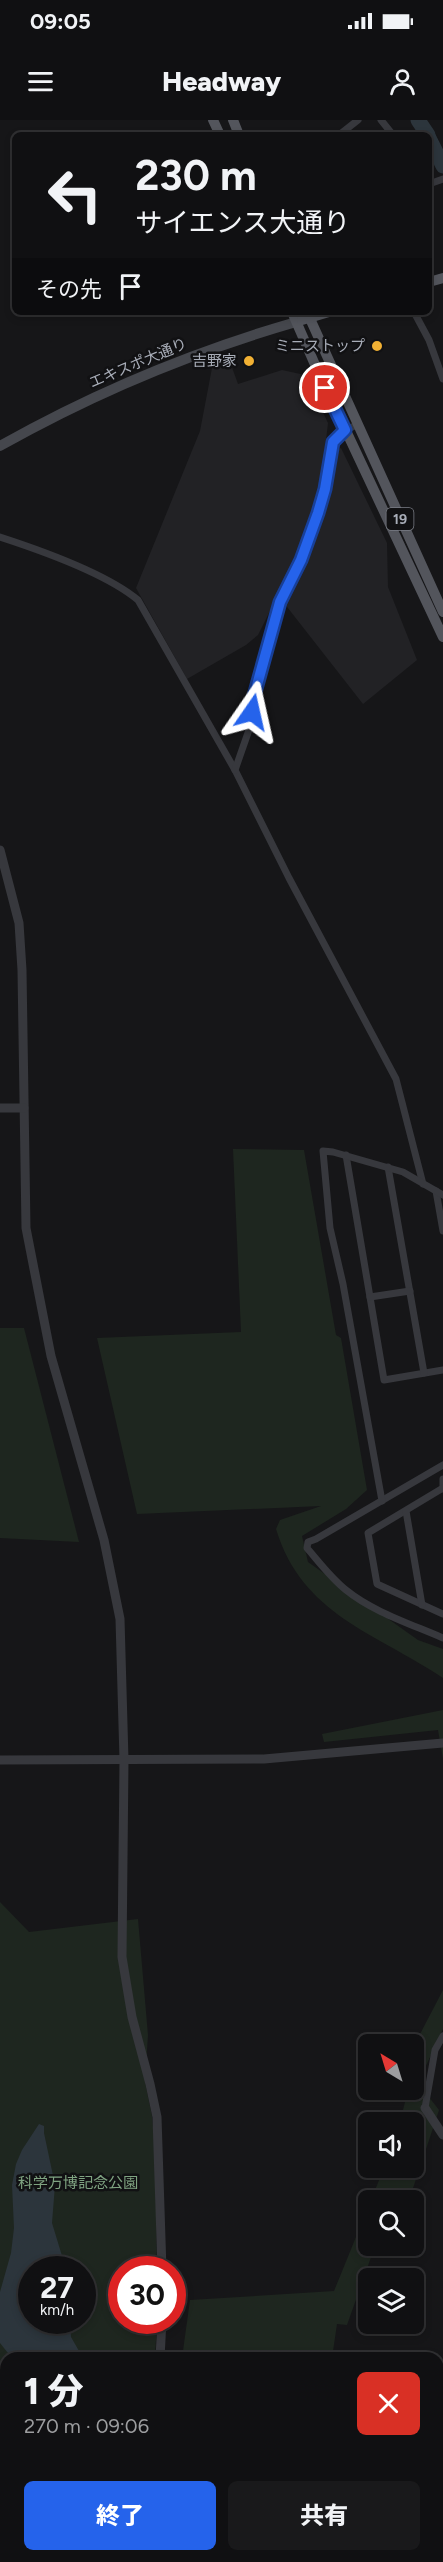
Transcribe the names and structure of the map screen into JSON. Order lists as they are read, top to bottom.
{
  "streets": {
    "main road": ["エキスポ大通り", "19"]
  },
  "crossings": [
    ["エキスポ大通り", "19"]
  ],
  "parks": ["科学万博記念公園"],
  "places": ["ミニストップ", "吉野家"],
  "north": "top left",
  "page": {
    "status": "09:05",
    "header": "Headway",
    "turn": ["230 m", "サイエンス大通り"],
    "then": "その先",
    "speed": "27 km/h",
    "limit": "30",
    "heading": ["1 分", "270 m · 09:06"],
    "buttons": ["終了", "共有"]
  }
}
